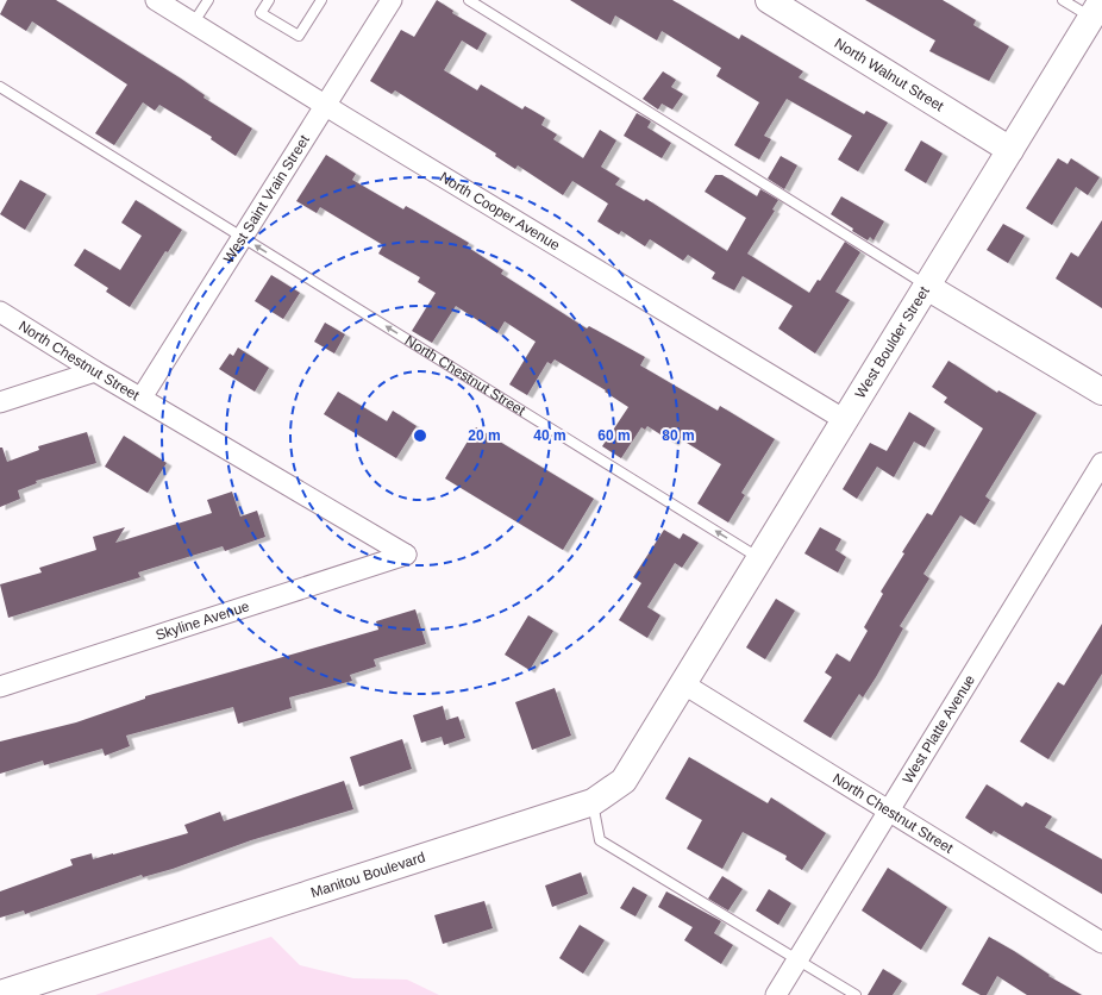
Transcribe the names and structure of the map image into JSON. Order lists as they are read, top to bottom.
{
  "streets": {
    "street": [
      "North Walnut Street",
      "West Saint Vrain Street",
      "North Cooper Avenue",
      "West Boulder Street",
      "North Chestnut Street",
      "Skyline Avenue",
      "West Platte Avenue",
      "Manitou Boulevard"
    ]
  },
  "crossings": [
    ["North Walnut Street", "West Boulder Street"],
    ["West Saint Vrain Street", "North Cooper Avenue"],
    ["West Saint Vrain Street", "North Chestnut Street"],
    ["North Cooper Avenue", "West Boulder Street"],
    ["West Boulder Street", "North Chestnut Street"],
    ["West Boulder Street", "Manitou Boulevard"],
    ["North Chestnut Street", "Skyline Avenue"],
    ["North Chestnut Street", "West Platte Avenue"],
    ["North Chestnut Street", "Manitou Boulevard"]
  ],
  "rings": [
    "20 m",
    "40 m",
    "60 m",
    "80 m"
  ]
}
